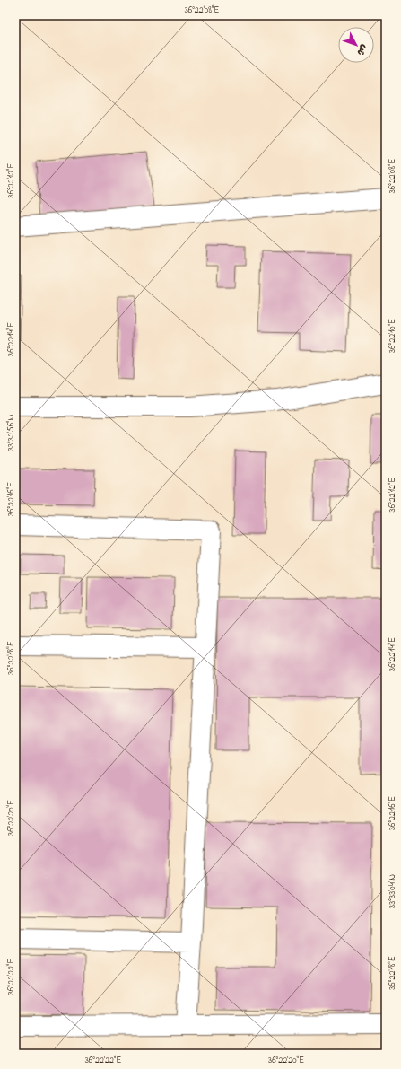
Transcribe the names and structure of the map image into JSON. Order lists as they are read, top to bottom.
{
  "north": "bottom right",
  "coordinates": [
    "36°22'08\"E",
    "36°22'12\"E",
    "36°22'10\"E",
    "36°22'14\"E",
    "33°32'56\"N",
    "36°22'16\"E",
    "36°22'18\"E",
    "36°22'20\"E",
    "33°33'04\"N",
    "36°22'22\"E"
  ]
}
